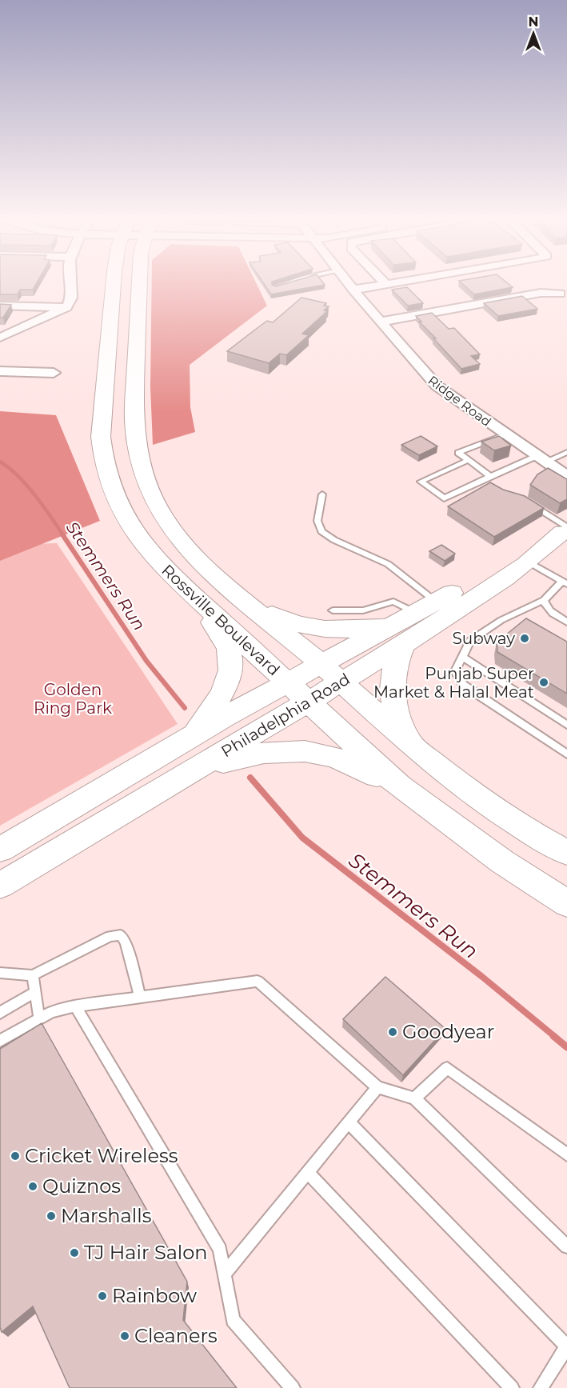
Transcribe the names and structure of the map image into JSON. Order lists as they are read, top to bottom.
{
  "streets": {
    "main road": ["Rossville Boulevard", "Philadelphia Road"],
    "street": ["Ridge Road"]
  },
  "crossings": [
    ["Rossville Boulevard", "Philadelphia Road"]
  ],
  "water": ["Stemmers Run"],
  "parks": ["Golden Ring Park"],
  "places": [
    "Subway",
    "Punjab Super Market & Halal Meat",
    "Goodyear",
    "Cricket Wireless",
    "Quiznos",
    "Marshalls",
    "TJ Hair Salon",
    "Rainbow",
    "Cleaners"
  ],
  "north": "top"
}
